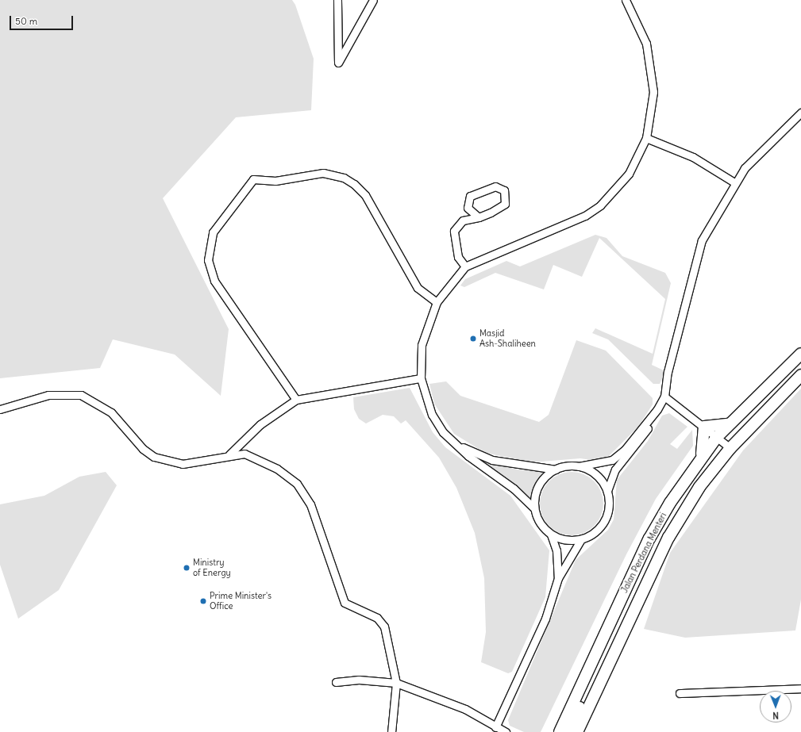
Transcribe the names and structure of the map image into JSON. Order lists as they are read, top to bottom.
{
  "streets": {
    "main road": ["Jalan Perdana Menteri"]
  },
  "places": ["Masjid Ash-Shaliheen", "Ministry of Energy", "Prime Minister's Office"],
  "scale_bar": "50 m",
  "north": "bottom"
}
